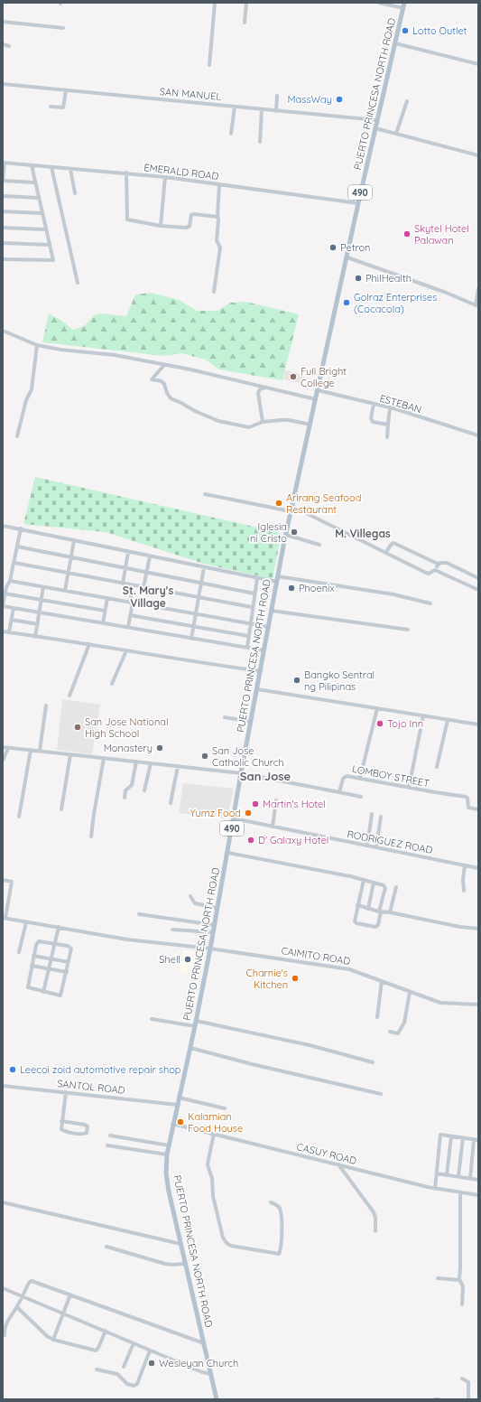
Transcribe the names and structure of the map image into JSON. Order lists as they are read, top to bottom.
{
  "streets": {
    "main road": ["PUERTO PRINCESA NORTH ROAD", "490"],
    "street": [
      "SAN MANUEL",
      "EMERALD ROAD",
      "ESTEBAN",
      "LOMBOY STREET",
      "RODRIGUEZ ROAD",
      "CAIMITO ROAD",
      "SANTOL ROAD",
      "CASUY ROAD"
    ]
  },
  "crossings": [
    ["SAN MANUEL", "PUERTO PRINCESA NORTH ROAD"],
    ["PUERTO PRINCESA NORTH ROAD", "EMERALD ROAD"],
    ["PUERTO PRINCESA NORTH ROAD", "ESTEBAN"],
    ["PUERTO PRINCESA NORTH ROAD", "RODRIGUEZ ROAD"],
    ["PUERTO PRINCESA NORTH ROAD", "CAIMITO ROAD"],
    ["PUERTO PRINCESA NORTH ROAD", "SANTOL ROAD"],
    ["PUERTO PRINCESA NORTH ROAD", "CASUY ROAD"]
  ],
  "districts": ["M. Villegas", "St. Mary's Village", "San Jose"],
  "places": [
    "Lotto Outlet",
    "MassWay",
    "Skytel Hotel Palawan",
    "Petron",
    "PhilHealth",
    "Golraz Enterprises (Cocacola)",
    "Full Bright College",
    "Arirang Seafood Restaurant",
    "Iglesia ni Cristo",
    "Phoenix",
    "Bangko Sentral ng Pilipinas",
    "Tojo Inn",
    "San Jose National High School",
    "Monastery",
    "San Jose Catholic Church",
    "Martin's Hotel",
    "Yumz Food",
    "D' Galaxy Hotel",
    "Shell",
    "Charnie's Kitchen",
    "Leecoi zoid automotive repair shop",
    "Kalamian Food House",
    "Wesleyan Church"
  ]
}
